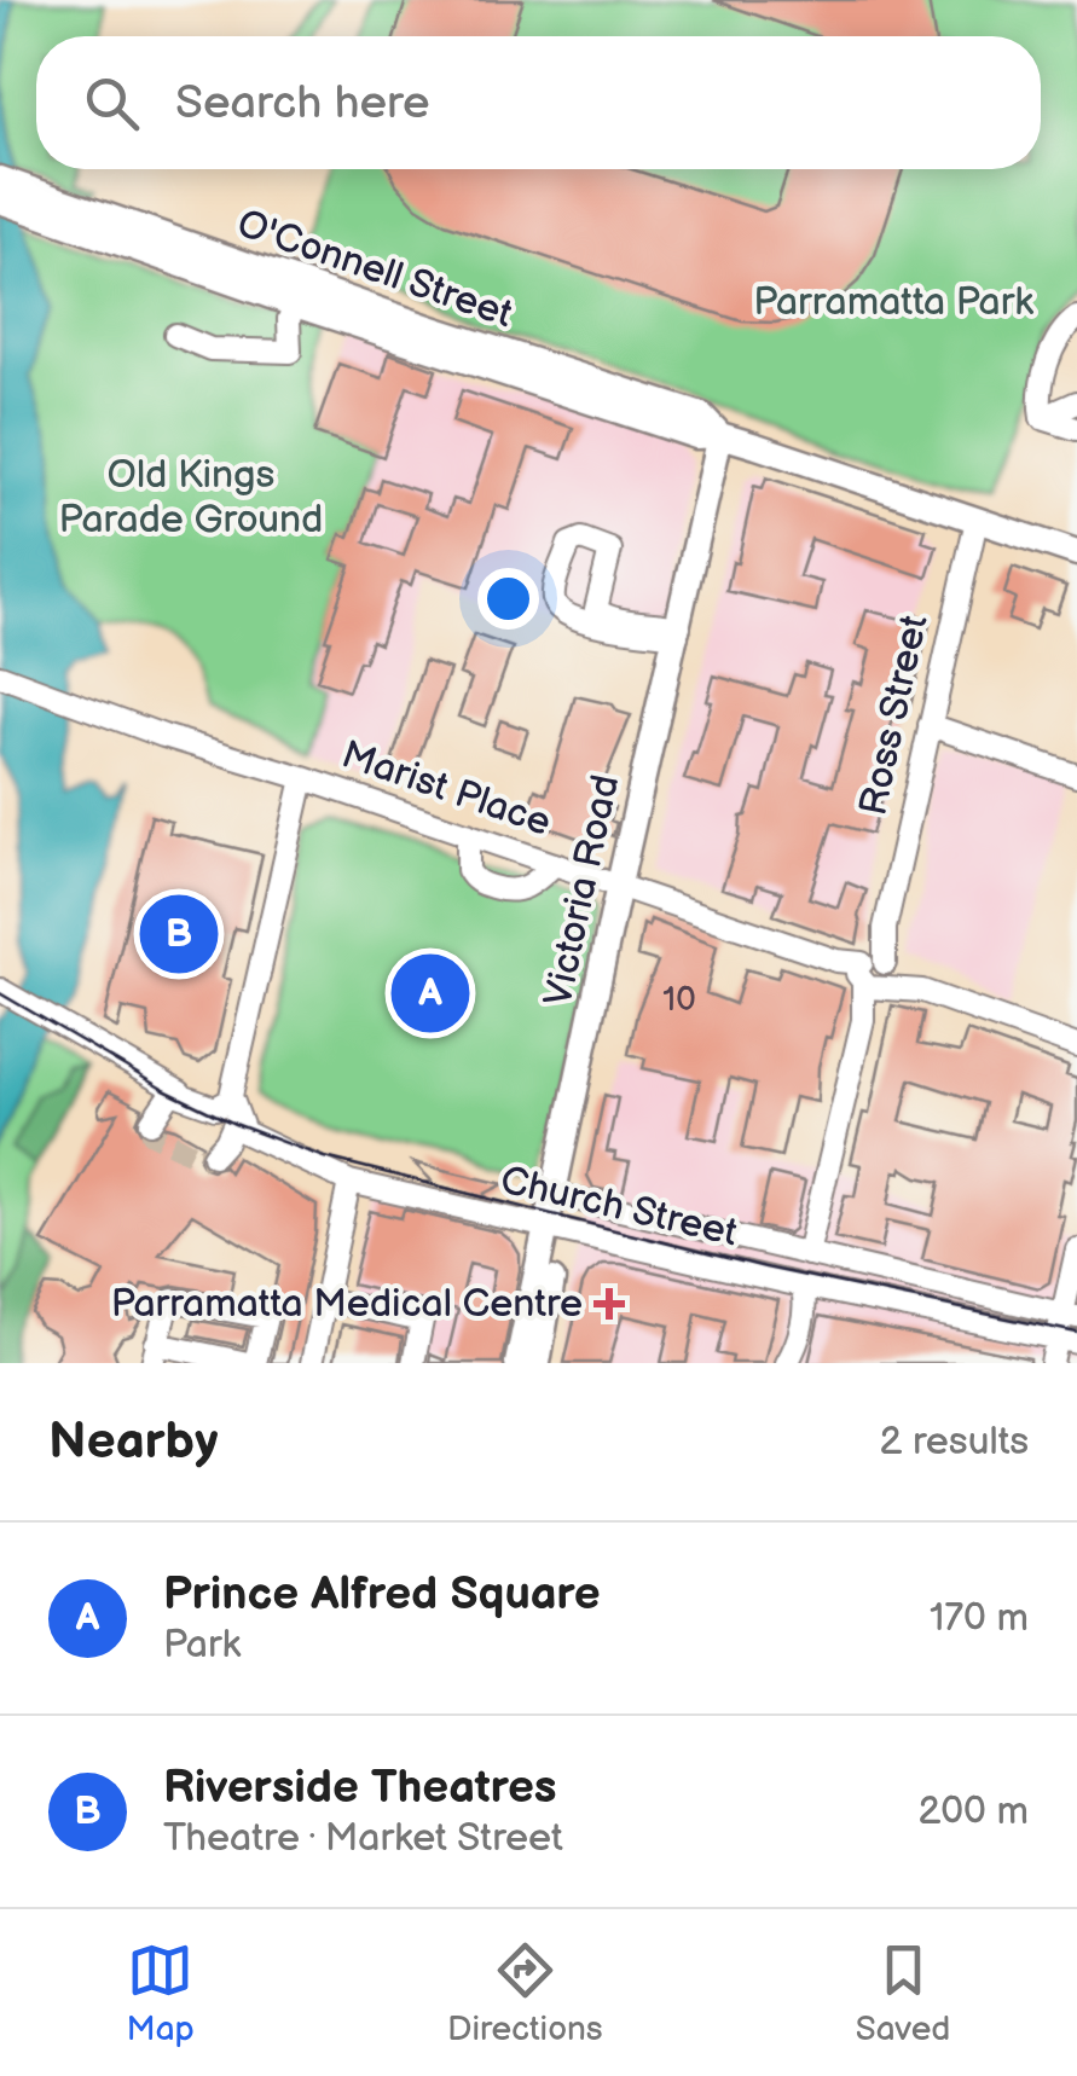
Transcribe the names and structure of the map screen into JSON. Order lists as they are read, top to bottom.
{
  "streets": {
    "main road": ["O'Connell Street", "Victoria Road"],
    "street": ["Ross Street", "Marist Place", "Church Street"]
  },
  "crossings": [
    ["O'Connell Street", "Ross Street"],
    ["O'Connell Street", "Victoria Road"],
    ["Ross Street", "Marist Place"],
    ["Marist Place", "Victoria Road"],
    ["Victoria Road", "Church Street"]
  ],
  "parks": ["Parramatta Park", "Old Kings Parade Ground"],
  "places": {
    "health": ["Parramatta Medical Centre"]
  },
  "house_numbers": ["10"],
  "page": {
    "search": "Search here",
    "pins": ["B", "A"],
    "heading": ["Nearby", "2 results"],
    "list": [
      {
        "mark": "A",
        "name": "Prince Alfred Square",
        "note": "Park",
        "value": "170 m"
      },
      {
        "mark": "B",
        "name": "Riverside Theatres",
        "note": "Theatre · Market Street",
        "value": "200 m"
      }
    ],
    "nav": ["Map", "Directions", "Saved"]
  }
}
